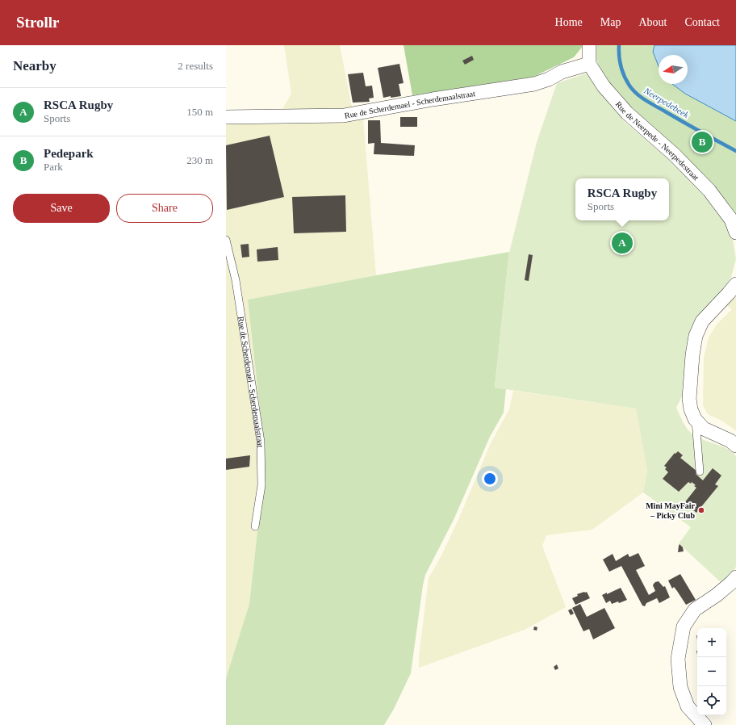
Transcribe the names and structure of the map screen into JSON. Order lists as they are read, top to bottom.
{
  "streets": {
    "street": ["Rue de Scherdemael - Scherdemaalstraat", "Rue de Neerpede - Neerpedestraat"]
  },
  "crossings": [
    ["Rue de Scherdemael - Scherdemaalstraat", "Rue de Neerpede - Neerpedestraat"]
  ],
  "water": ["Neerpedebeek"],
  "places": ["Mini MayFair – Picky Club"],
  "north": "left",
  "page": {
    "header": "Strollr",
    "nav": [
      "Home",
      "Map",
      "About",
      "Contact"
    ],
    "heading": ["Nearby", "2 results"],
    "list": [
      {
        "mark": "A",
        "name": "RSCA Rugby",
        "note": "Sports",
        "value": "150 m"
      },
      {
        "mark": "B",
        "name": "Pedepark",
        "note": "Park",
        "value": "230 m"
      }
    ],
    "pins": ["B", "A"],
    "popup": ["RSCA Rugby", "Sports"],
    "buttons": ["Save", "Share"],
    "map_buttons": ["+", "−"]
  }
}
